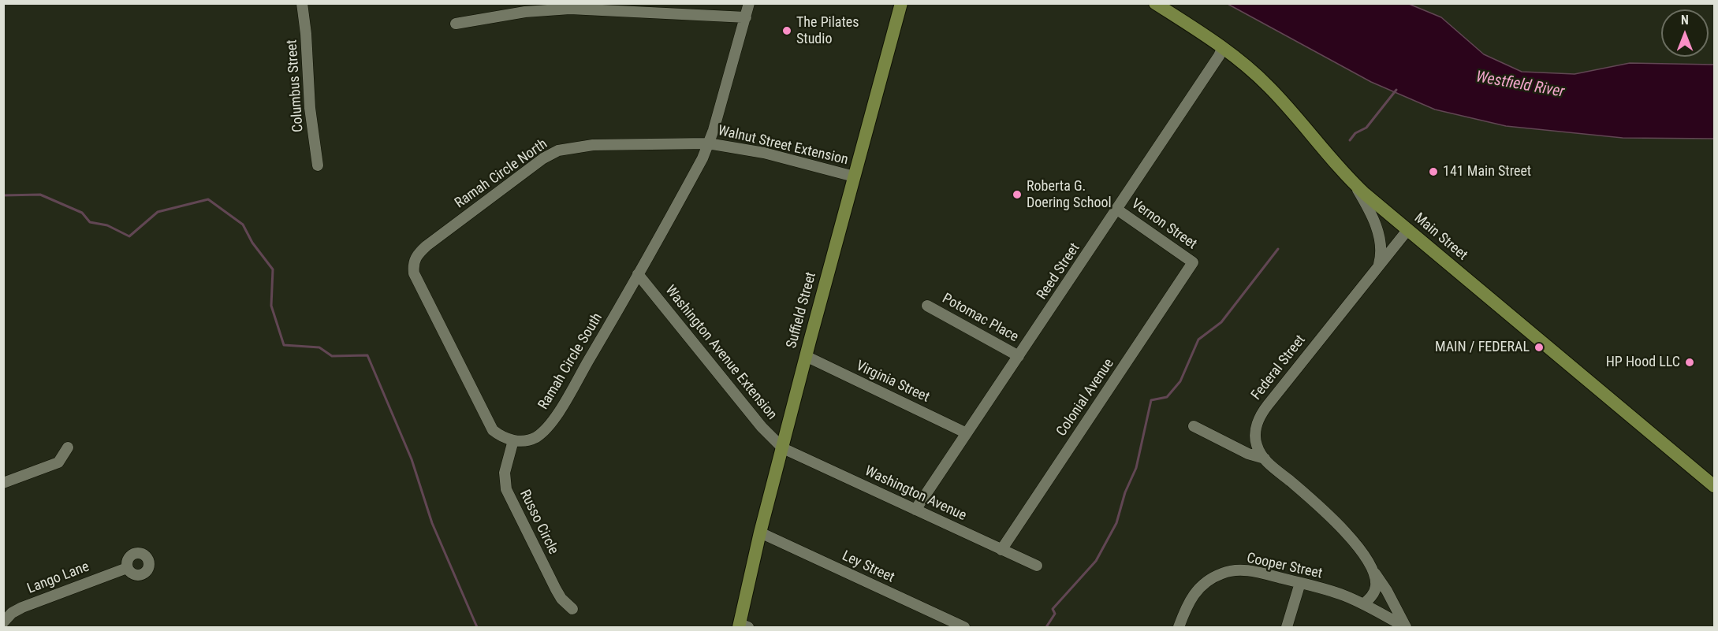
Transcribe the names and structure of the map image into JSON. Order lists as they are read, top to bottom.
{
  "streets": {
    "main road": ["Main Street", "Suffield Street"],
    "street": [
      "Columbus Street",
      "Walnut Street Extension",
      "Ramah Circle North",
      "Vernon Street",
      "Reed Street",
      "Potomac Place",
      "Washington Avenue Extension",
      "Ramah Circle South",
      "Federal Street",
      "Virginia Street",
      "Colonial Avenue",
      "Washington Avenue",
      "Russo Circle",
      "Cooper Street",
      "Ley Street",
      "Lango Lane"
    ]
  },
  "crossings": [
    ["Walnut Street Extension", "Ramah Circle North"],
    ["Walnut Street Extension", "Suffield Street"],
    ["Walnut Street Extension", "Ramah Circle South"],
    ["Ramah Circle North", "Ramah Circle South"],
    ["Ramah Circle North", "Russo Circle"],
    ["Vernon Street", "Reed Street"],
    ["Vernon Street", "Colonial Avenue"],
    ["Main Street", "Reed Street"],
    ["Main Street", "Federal Street"],
    ["Reed Street", "Potomac Place"],
    ["Reed Street", "Virginia Street"],
    ["Reed Street", "Washington Avenue"],
    ["Suffield Street", "Washington Avenue Extension"],
    ["Suffield Street", "Virginia Street"],
    ["Suffield Street", "Washington Avenue"],
    ["Suffield Street", "Ley Street"],
    ["Washington Avenue Extension", "Ramah Circle South"],
    ["Washington Avenue Extension", "Washington Avenue"],
    ["Ramah Circle South", "Russo Circle"],
    ["Federal Street", "Cooper Street"],
    ["Colonial Avenue", "Washington Avenue"]
  ],
  "water": ["Westfield River"],
  "places": [
    "The Pilates Studio",
    "141 Main Street",
    "Roberta G. Doering School",
    "MAIN / FEDERAL",
    "HP Hood LLC"
  ],
  "north": "top"
}
